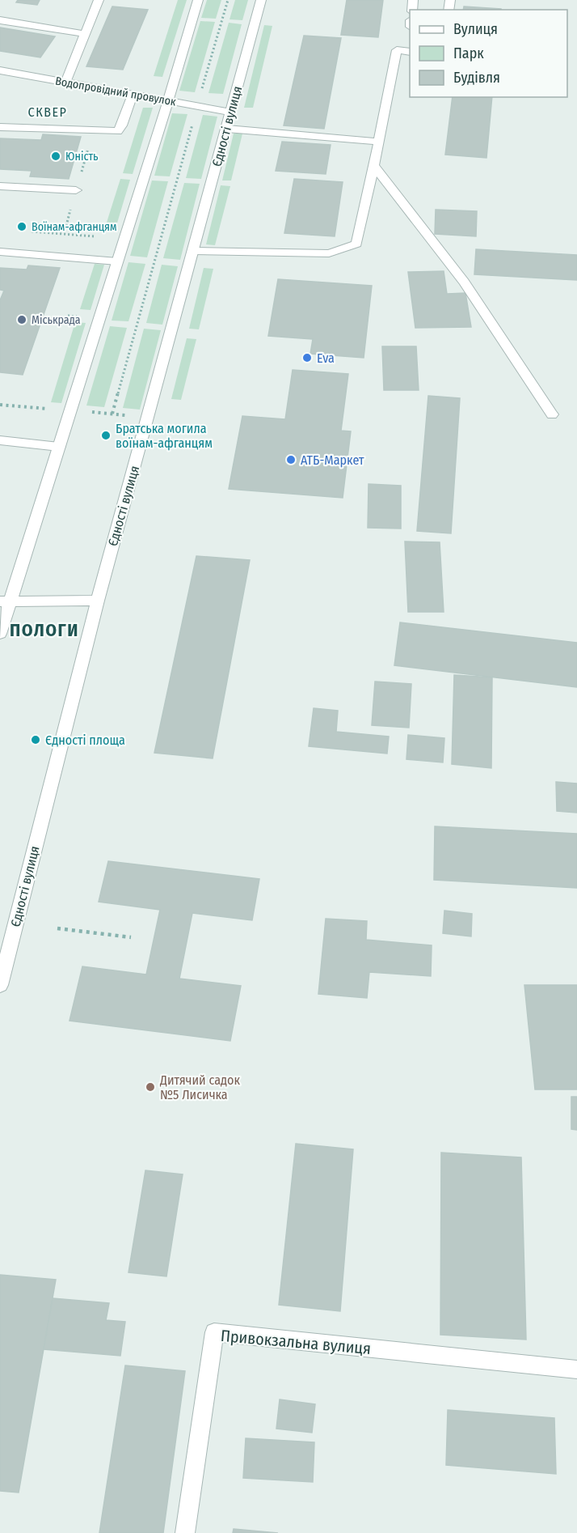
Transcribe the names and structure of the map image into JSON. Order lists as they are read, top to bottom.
{
  "streets": {
    "street": ["Водопровідний провулок", "Єдності вулиця", "Привокзальна вулиця"]
  },
  "crossings": [
    ["Водопровідний провулок", "Єдності вулиця"]
  ],
  "districts": ["СКВЕР", "ПОЛОГИ"],
  "places": [
    "Юність",
    "Воїнам-афганцям",
    "Міськрада",
    "Eva",
    "Братська могила воїнам-афганцям",
    "АТБ-Маркет",
    "Єдності площа",
    "Дитячий садок №5 Лисичка"
  ],
  "legend": ["Вулиця", "Парк", "Будівля"]
}
